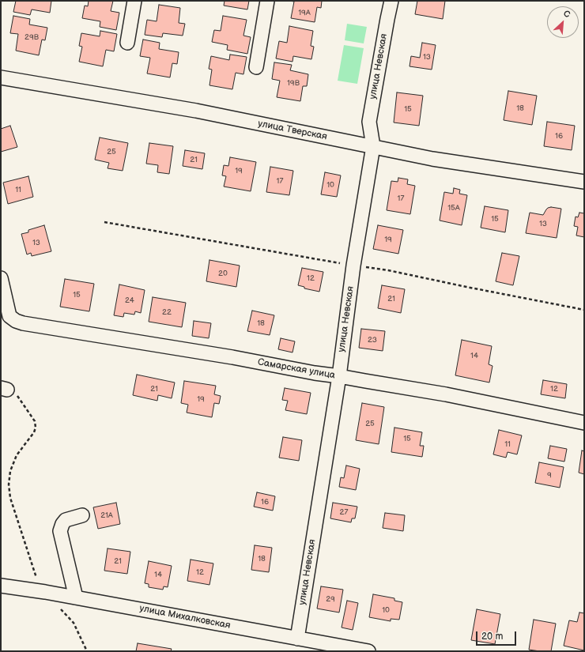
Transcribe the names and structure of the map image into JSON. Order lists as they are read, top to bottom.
{
  "streets": {
    "street": [
      "улица Невская",
      "улица Тверская",
      "Самарская улица",
      "улица Михалковская"
    ]
  },
  "crossings": [
    ["улица Невская", "улица Тверская"],
    ["улица Невская", "Самарская улица"],
    ["улица Невская", "улица Михалковская"]
  ],
  "house_numbers": [
    "19А",
    "29В",
    "13",
    "19В",
    "18",
    "15",
    "16",
    "25",
    "21",
    "19",
    "17",
    "10",
    "11",
    "17",
    "15А",
    "15",
    "13",
    "19",
    "13",
    "20",
    "12",
    "15",
    "21",
    "24",
    "22",
    "18",
    "23",
    "14",
    "21",
    "12",
    "19",
    "25",
    "15",
    "11",
    "9",
    "16",
    "27",
    "21А",
    "18",
    "21",
    "12",
    "14",
    "29",
    "10"
  ],
  "scale_bar": "20 m",
  "north": "top right"
}
